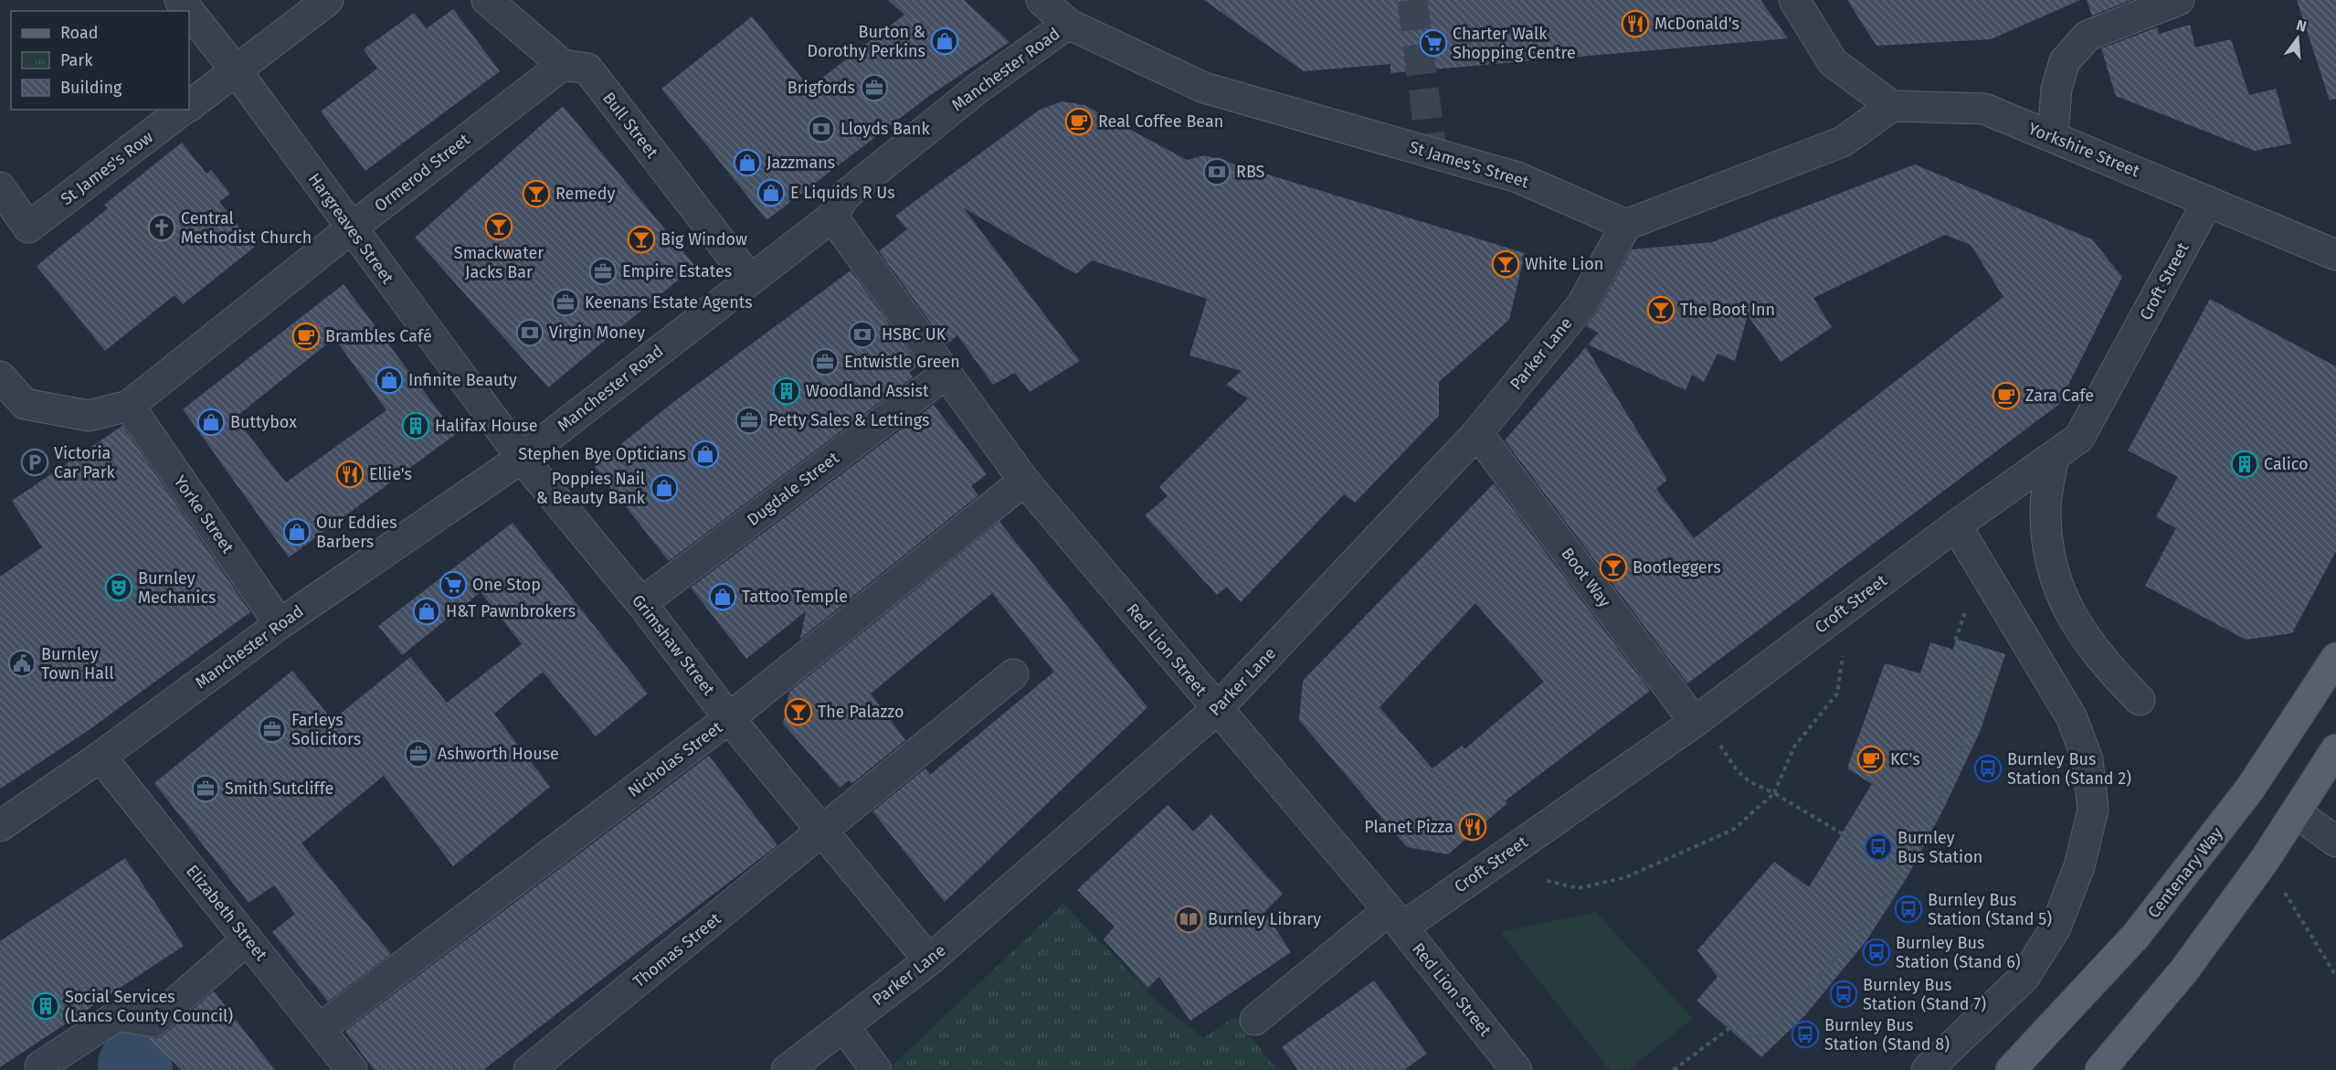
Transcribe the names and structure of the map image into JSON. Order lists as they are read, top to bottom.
{
  "streets": {
    "main road": ["Centenary Way"],
    "street": [
      "Manchester Road",
      "Bull Street",
      "Yorkshire Street",
      "St James's Street",
      "St James's Row",
      "Ormerod Street",
      "Hargreaves Street",
      "Croft Street",
      "Parker Lane",
      "Dugdale Street",
      "Yorke Street",
      "Boot Way",
      "Grimshaw Street",
      "Red Lion Street",
      "Nicholas Street",
      "Elizabeth Street",
      "Thomas Street"
    ]
  },
  "crossings": [
    ["Manchester Road", "Bull Street"],
    ["Manchester Road", "St James's Street"],
    ["Manchester Road", "Hargreaves Street"],
    ["Manchester Road", "Yorke Street"],
    ["Manchester Road", "Grimshaw Street"],
    ["Manchester Road", "Red Lion Street"],
    ["Manchester Road", "Elizabeth Street"],
    ["Bull Street", "Ormerod Street"],
    ["Yorkshire Street", "Croft Street"],
    ["St James's Street", "Parker Lane"],
    ["St James's Row", "Hargreaves Street"],
    ["Ormerod Street", "Hargreaves Street"],
    ["Ormerod Street", "Yorke Street"],
    ["Hargreaves Street", "Grimshaw Street"],
    ["Croft Street", "Boot Way"],
    ["Croft Street", "Red Lion Street"],
    ["Parker Lane", "Boot Way"],
    ["Parker Lane", "Grimshaw Street"],
    ["Parker Lane", "Red Lion Street"],
    ["Dugdale Street", "Grimshaw Street"],
    ["Dugdale Street", "Red Lion Street"],
    ["Grimshaw Street", "Nicholas Street"],
    ["Grimshaw Street", "Thomas Street"],
    ["Red Lion Street", "Nicholas Street"],
    ["Nicholas Street", "Elizabeth Street"]
  ],
  "places": {
    "restaurant": ["McDonald's", "Ellie's", "Planet Pizza"],
    "shop": [
      "Burton & Dorothy Perkins",
      "Jazzmans",
      "E Liquids R Us",
      "Infinite Beauty",
      "Buttybox",
      "Stephen Bye Opticians",
      "Poppies Nail & Beauty Bank",
      "Our Eddies Barbers",
      "Tattoo Temple",
      "H&T Pawnbrokers"
    ],
    "supermarket": ["Charter Walk Shopping Centre", "One Stop"],
    "office": [
      "Brigfords",
      "Empire Estates",
      "Keenans Estate Agents",
      "Entwistle Green",
      "Petty Sales & Lettings",
      "Farleys Solicitors",
      "Ashworth House",
      "Smith Sutcliffe"
    ],
    "cafe": [
      "Real Coffee Bean",
      "Brambles Café",
      "Zara Cafe",
      "KC's"
    ],
    "bank": [
      "Lloyds Bank",
      "RBS",
      "Virgin Money",
      "HSBC UK"
    ],
    "bar": [
      "Remedy",
      "Smackwater Jacks Bar",
      "Big Window",
      "White Lion",
      "The Boot Inn",
      "Bootleggers",
      "The Palazzo"
    ],
    "church": ["Central Methodist Church"],
    "building": [
      "Woodland Assist",
      "Halifax House",
      "Calico",
      "Social Services (Lancs County Council)"
    ],
    "parking": ["Victoria Car Park"],
    "theatre": ["Burnley Mechanics"],
    "public building": ["Burnley Town Hall"],
    "bus stop": [
      "Burnley Bus Station (Stand 2)",
      "Burnley Bus Station",
      "Burnley Bus Station (Stand 5)",
      "Burnley Bus Station (Stand 6)",
      "Burnley Bus Station (Stand 7)",
      "Burnley Bus Station (Stand 8)"
    ],
    "library": ["Burnley Library"]
  },
  "legend": ["Road", "Park", "Building"],
  "north": "top"
}
